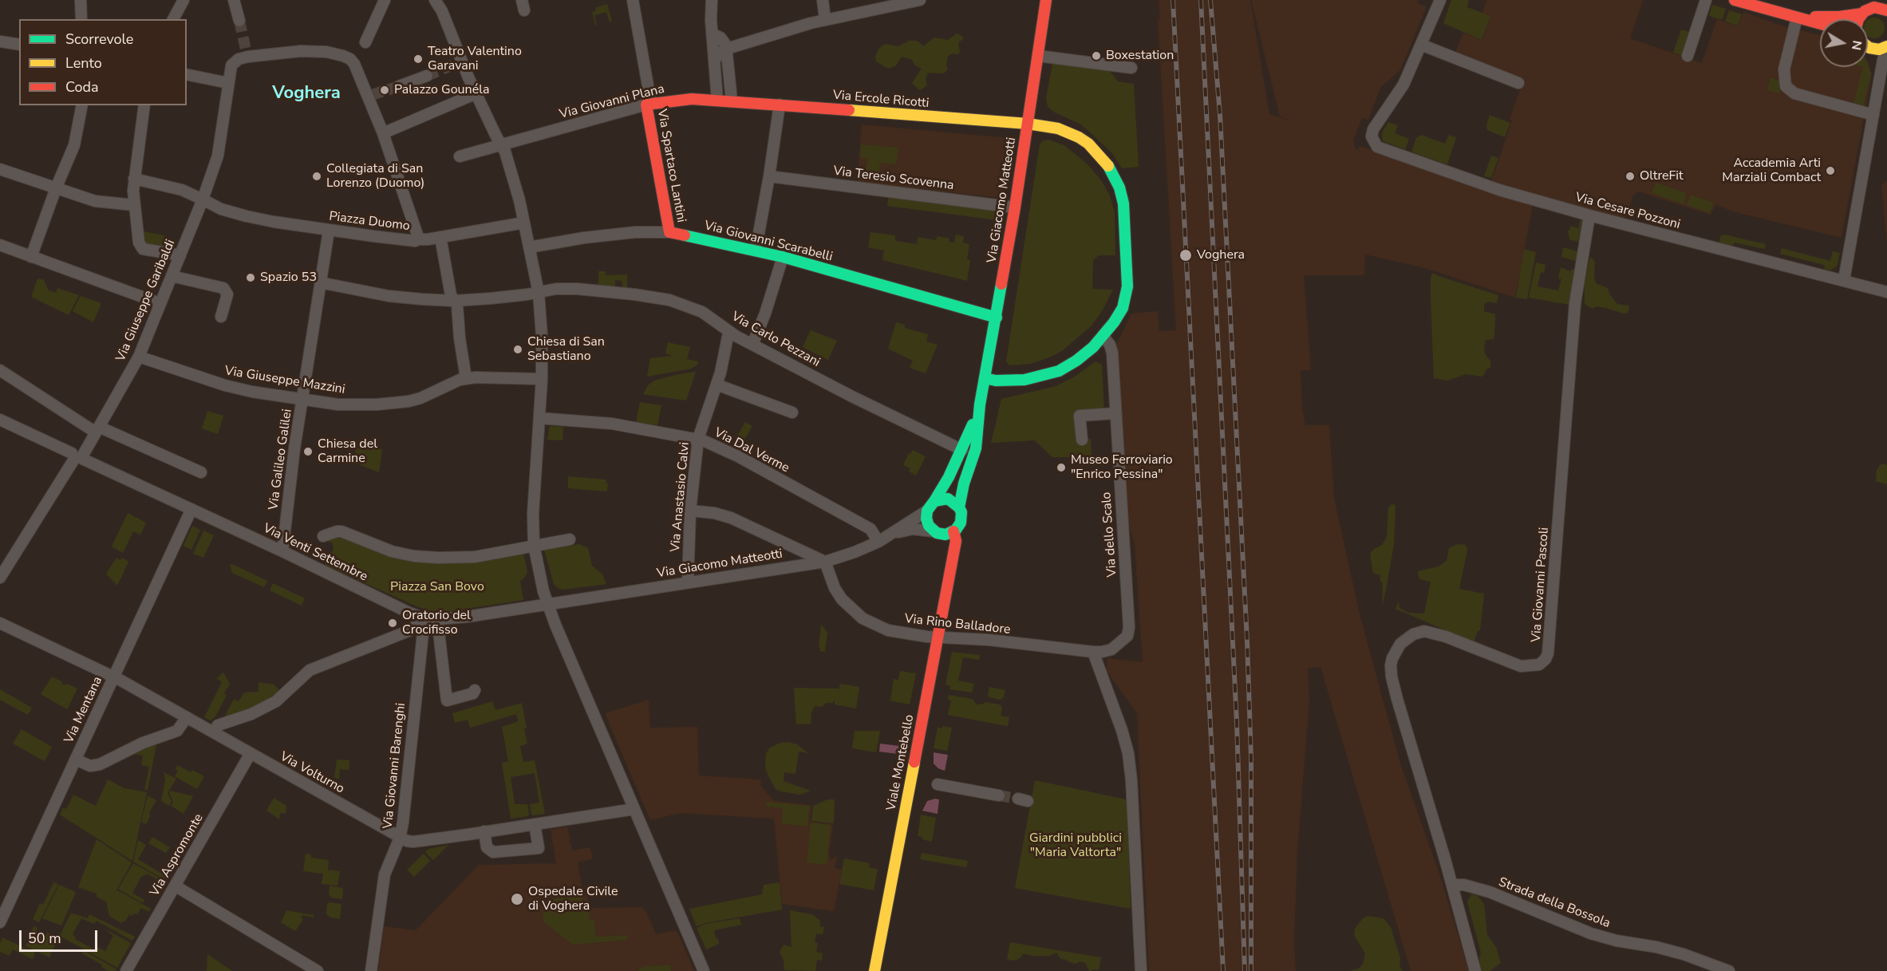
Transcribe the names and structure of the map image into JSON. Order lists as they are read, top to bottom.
{
  "streets": {
    "street": [
      "Via Ercole Ricotti",
      "Via Giovanni Plana",
      "Via Spartaco Lantini",
      "Via Teresio Scovenna",
      "Via Giacomo Matteotti",
      "Via Cesare Pozzoni",
      "Piazza Duomo",
      "Via Giovanni Scarabelli",
      "Via Giuseppe Garibaldi",
      "Via Carlo Pezzani",
      "Via Giuseppe Mazzini",
      "Via Dal Verme",
      "Via Galileo Galilei",
      "Via Anastasio Calvi",
      "Via dello Scalo",
      "Via Venti Settembre",
      "Via Giovanni Pascoli",
      "Via Rino Balladore",
      "Via Mentana",
      "Viale Montebello",
      "Via Giovanni Barenghi",
      "Via Volturno",
      "Via Aspromonte",
      "Strada della Bossola"
    ]
  },
  "crossings": [
    ["Via Ercole Ricotti", "Via Giovanni Plana"],
    ["Via Ercole Ricotti", "Via Giacomo Matteotti"],
    ["Via Ercole Ricotti", "Via dello Scalo"],
    ["Via Giovanni Plana", "Via Spartaco Lantini"],
    ["Via Spartaco Lantini", "Via Giovanni Scarabelli"],
    ["Via Teresio Scovenna", "Via Giacomo Matteotti"],
    ["Via Giacomo Matteotti", "Via Giovanni Scarabelli"],
    ["Via Giacomo Matteotti", "Via Carlo Pezzani"],
    ["Via Giacomo Matteotti", "Via Dal Verme"],
    ["Via Giacomo Matteotti", "Via Anastasio Calvi"],
    ["Via Giacomo Matteotti", "Via Venti Settembre"],
    ["Via Giacomo Matteotti", "Via Rino Balladore"],
    ["Via Giacomo Matteotti", "Viale Montebello"],
    ["Via Cesare Pozzoni", "Via Giovanni Pascoli"],
    ["Piazza Duomo", "Via Giuseppe Garibaldi"],
    ["Piazza Duomo", "Via Galileo Galilei"],
    ["Via Giuseppe Garibaldi", "Via Giuseppe Mazzini"],
    ["Via Giuseppe Garibaldi", "Via Venti Settembre"],
    ["Via Carlo Pezzani", "Via Galileo Galilei"],
    ["Via Carlo Pezzani", "Via Anastasio Calvi"],
    ["Via Giuseppe Mazzini", "Via Galileo Galilei"],
    ["Via Dal Verme", "Via Anastasio Calvi"],
    ["Via Galileo Galilei", "Via Venti Settembre"],
    ["Via dello Scalo", "Via Rino Balladore"],
    ["Via Venti Settembre", "Via Mentana"],
    ["Via Venti Settembre", "Via Giovanni Barenghi"],
    ["Via Giovanni Pascoli", "Strada della Bossola"],
    ["Via Rino Balladore", "Viale Montebello"],
    ["Via Mentana", "Via Volturno"],
    ["Via Giovanni Barenghi", "Via Volturno"],
    ["Via Volturno", "Via Aspromonte"]
  ],
  "districts": ["Voghera"],
  "parks": ["Piazza San Bovo", "Giardini pubblici \"Maria Valtorta\""],
  "places": [
    "Boxestation",
    "Teatro Valentino Garavani",
    "Palazzo Gounéla",
    "Accademia Arti Marziali Combact",
    "Collegiata di San Lorenzo (Duomo)",
    "OltreFit",
    "Voghera",
    "Spazio 53",
    "Chiesa di San Sebastiano",
    "Chiesa del Carmine",
    "Museo Ferroviario \"Enrico Pessina\"",
    "Oratorio del Crocifisso",
    "Ospedale Civile di Voghera"
  ],
  "legend": ["Scorrevole", "Lento", "Coda"],
  "scale_bar": "50 m",
  "north": "right"
}
